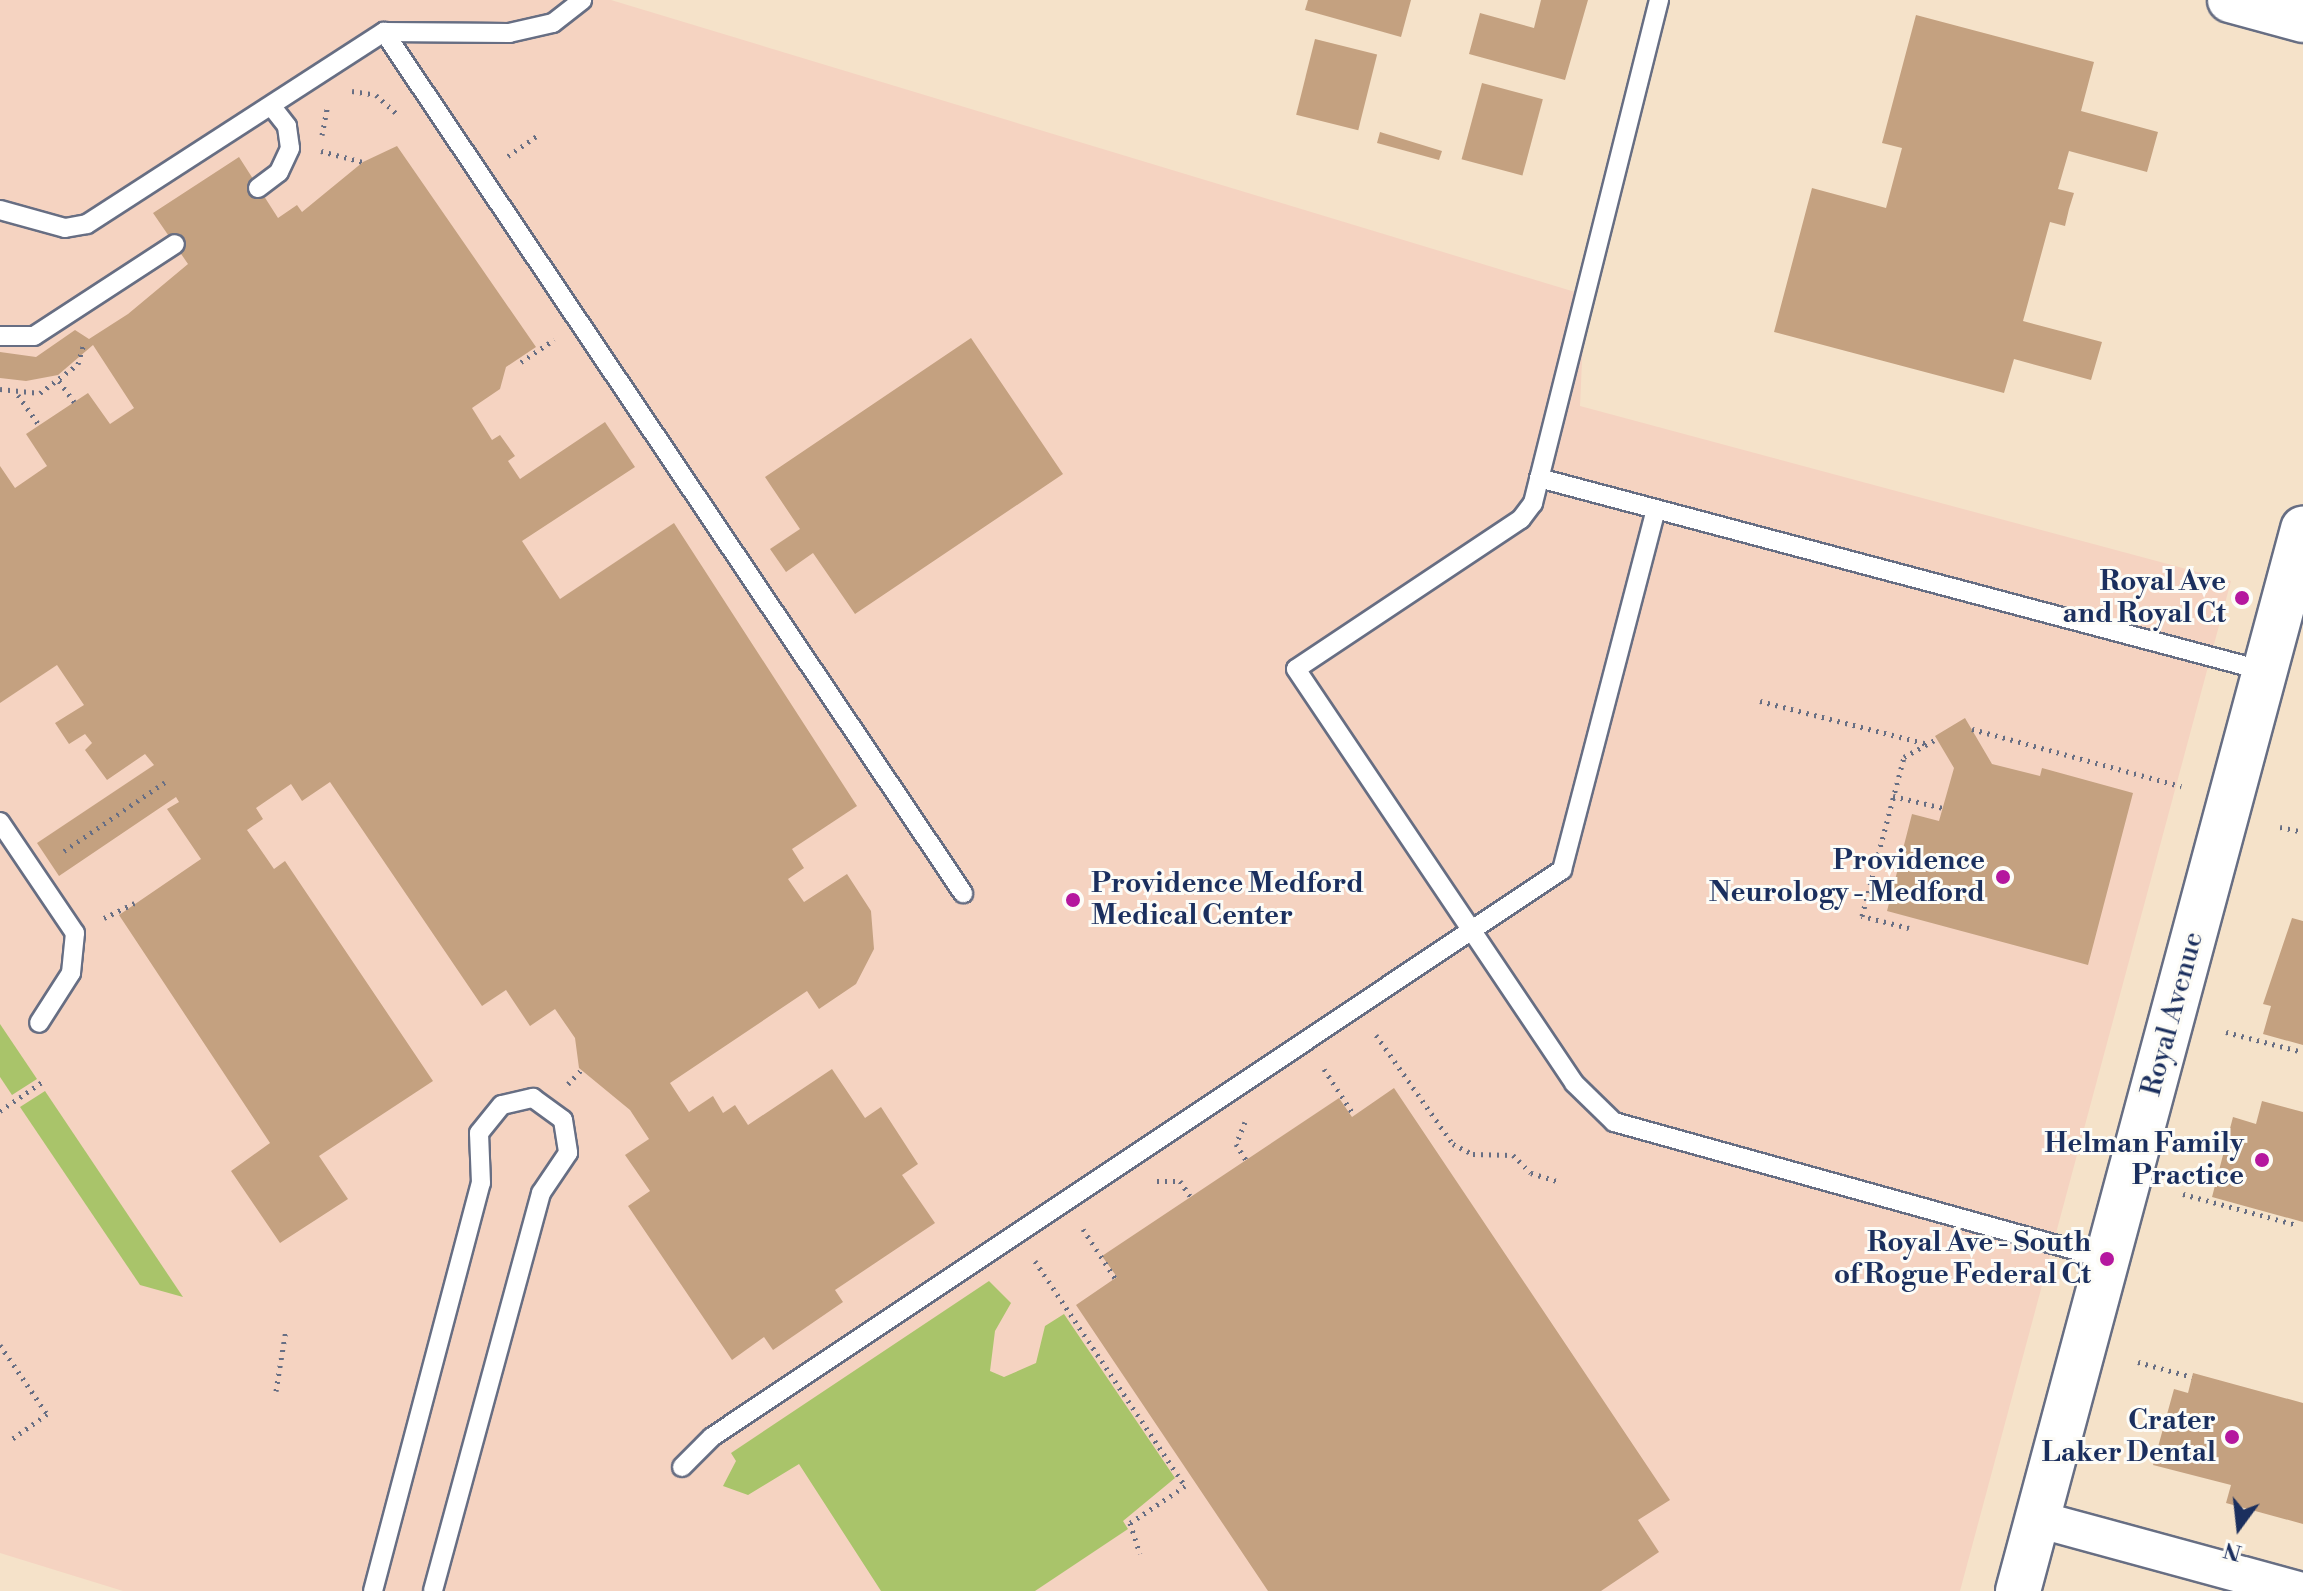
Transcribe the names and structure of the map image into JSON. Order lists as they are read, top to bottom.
{
  "streets": {
    "street": ["Royal Avenue"]
  },
  "places": [
    "Royal Ave and Royal Ct",
    "Providence Neurology - Medford",
    "Providence Medford Medical Center",
    "Helman Family Practice",
    "Royal Ave - South of Rogue Federal Ct",
    "Crater Laker Dental"
  ],
  "north": "bottom"
}
